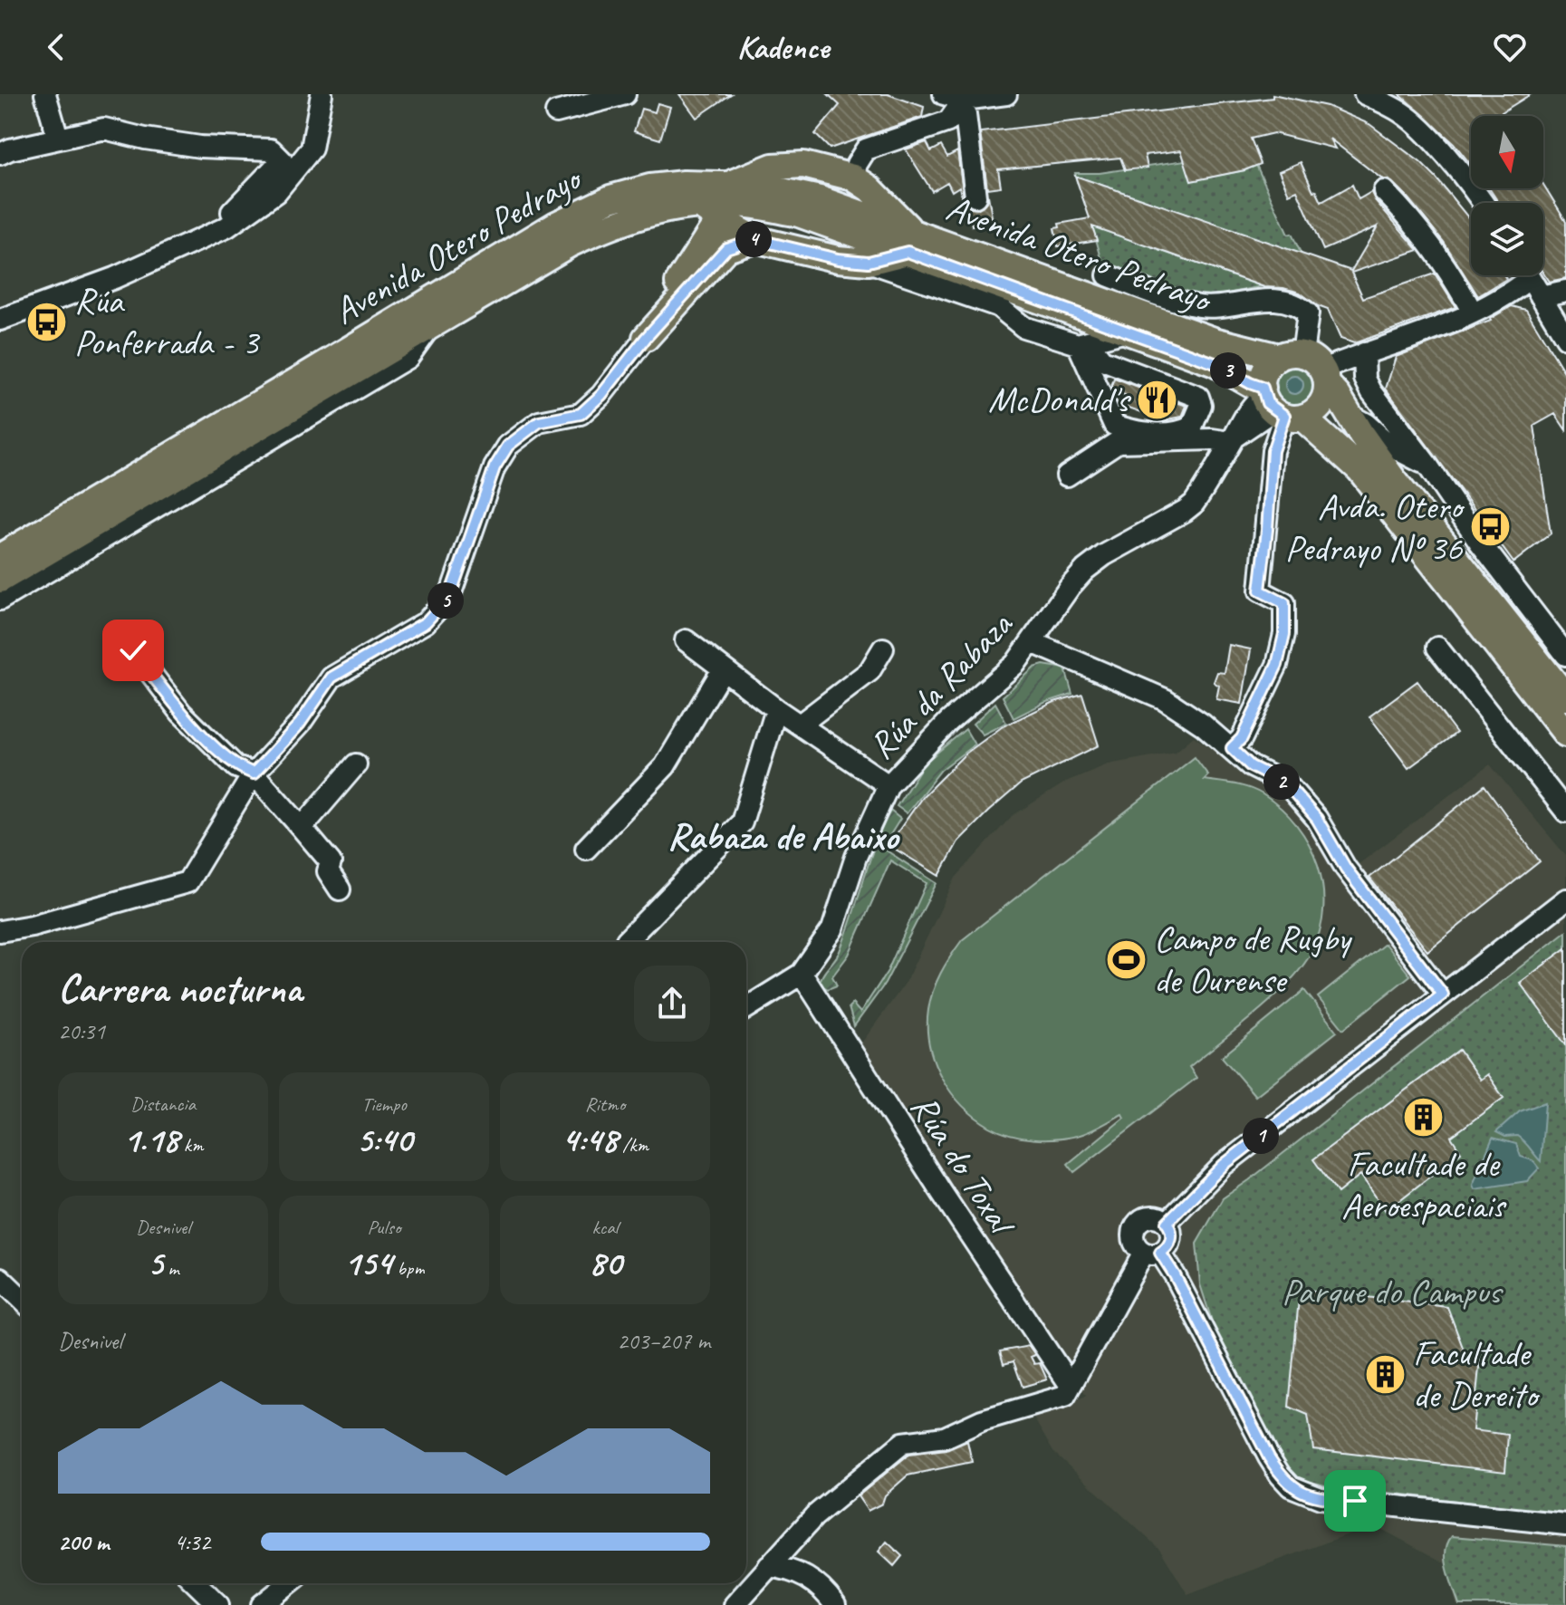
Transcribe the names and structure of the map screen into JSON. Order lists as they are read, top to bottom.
{
  "streets": {
    "main road": ["Avenida Otero Pedrayo"],
    "street": ["Rúa da Rabaza", "Rúa do Toxal"]
  },
  "crossings": [
    ["Rúa da Rabaza", "Rúa do Toxal"]
  ],
  "districts": ["Rabaza de Abaixo"],
  "parks": ["Parque do Campus"],
  "places": {
    "bus stop": ["Rúa Ponferrada - 3", "Avda. Otero Pedrayo Nº 36"],
    "restaurant": ["McDonald's"],
    "sports": ["Campo de Rugby de Ourense"],
    "building": ["Facultade de Aeroespaciais", "Facultade de Dereito"]
  },
  "north": "bottom",
  "page": {
    "header": "Kadence",
    "pins": [
      "4",
      "3",
      "5",
      "2",
      "1"
    ],
    "heading": ["Carrera nocturna", "20:31"],
    "stats": [
      ["Distancia", "1.18 km"],
      ["Tiempo", "5:40"],
      ["Ritmo", "4:48 /km"],
      ["Desnivel", "5 m"],
      ["Pulso", "154 bpm"],
      ["kcal", "80"]
    ],
    "chart": ["Desnivel", "203–207 m"],
    "list": [
      {
        "name": "200 m",
        "note": "4:32"
      }
    ]
  }
}
